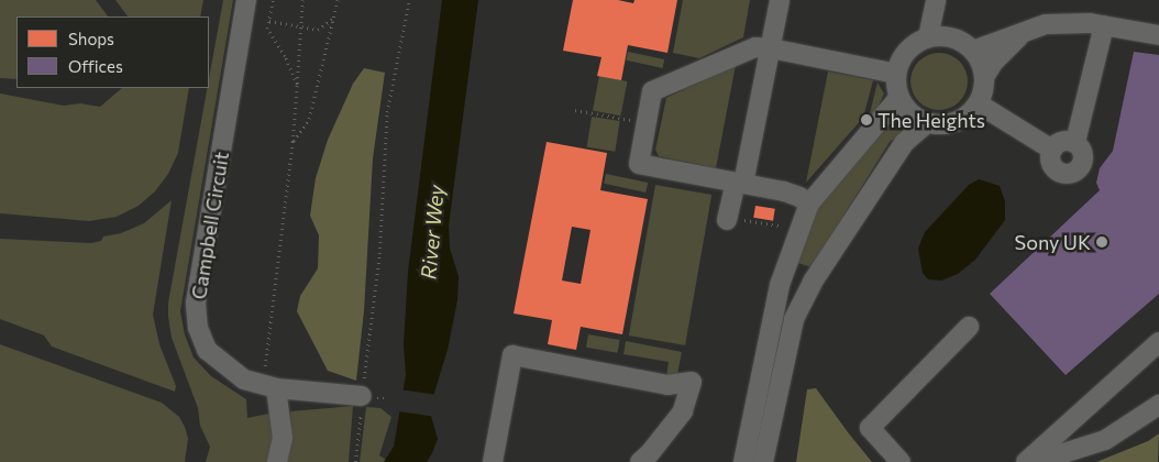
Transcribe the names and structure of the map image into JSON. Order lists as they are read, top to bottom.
{
  "streets": {
    "street": ["Campbell Circuit"]
  },
  "water": ["River Wey"],
  "places": ["The Heights", "Sony UK"],
  "legend": ["Shops", "Offices"]
}
